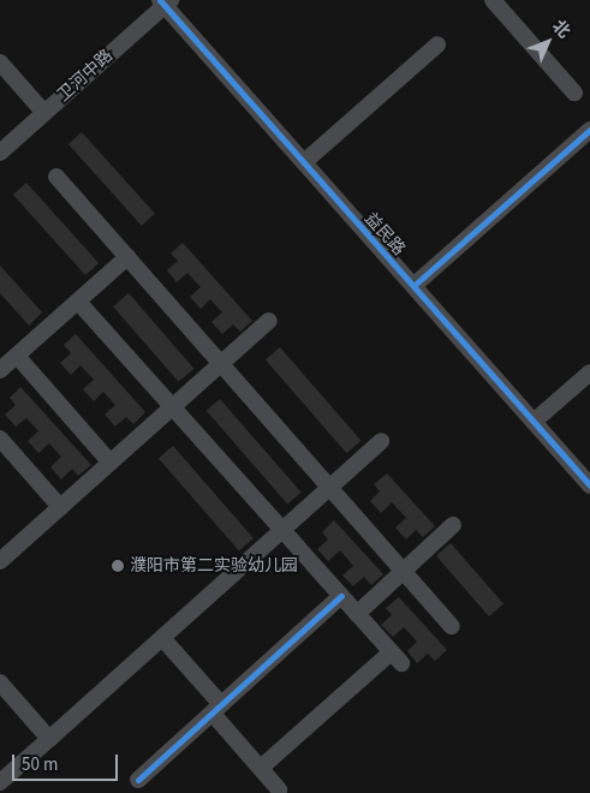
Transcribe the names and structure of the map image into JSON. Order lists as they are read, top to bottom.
{
  "streets": {
    "street": ["卫河中路", "益民路"]
  },
  "crossings": [
    ["卫河中路", "益民路"]
  ],
  "places": ["濮阳市第二实验幼儿园"],
  "scale_bar": "50 m",
  "north": "top right"
}
